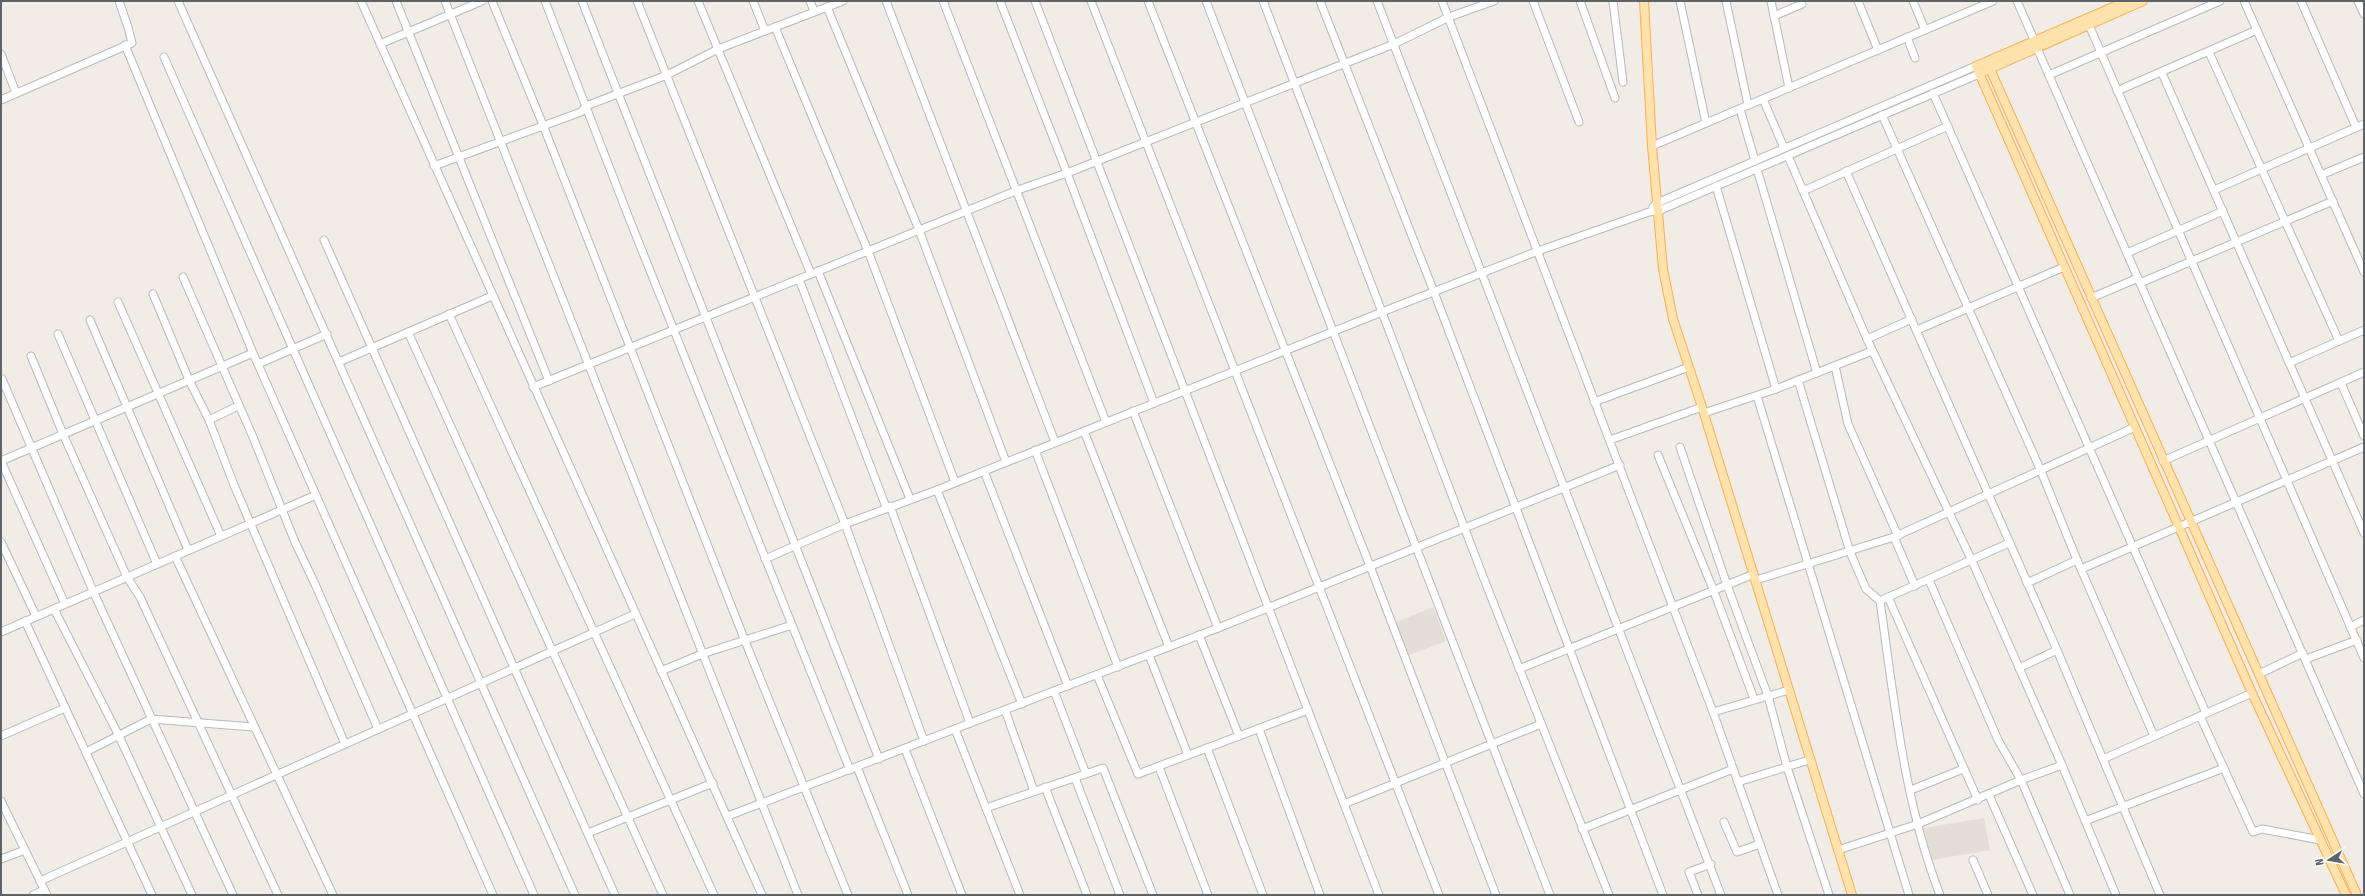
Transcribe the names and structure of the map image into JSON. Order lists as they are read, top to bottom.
{
  "north": "left"
}
